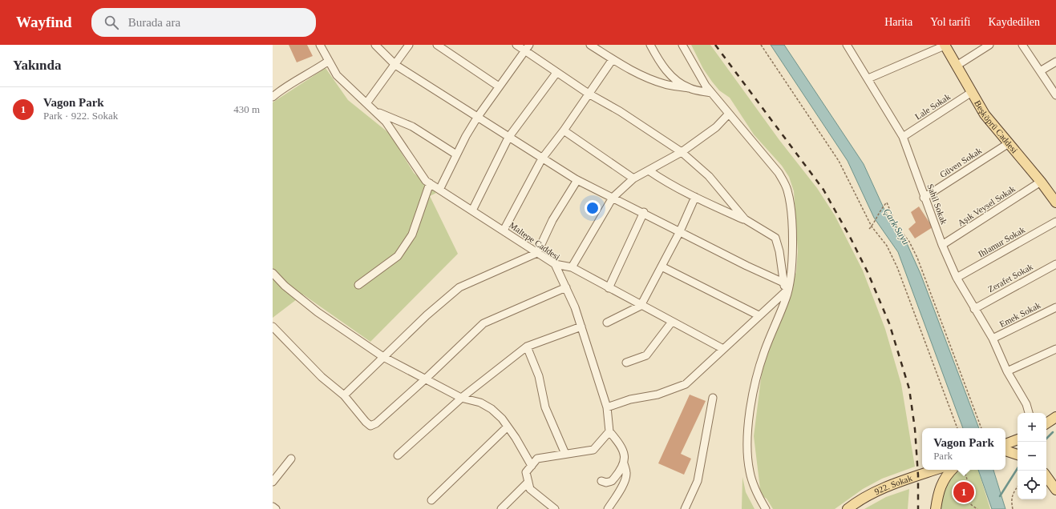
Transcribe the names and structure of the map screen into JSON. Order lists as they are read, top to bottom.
{
  "streets": {
    "main road": ["Beşköprü Caddesi", "922. Sokak"],
    "street": [
      "Lale Sokak",
      "Güven Sokak",
      "Sahil Sokak",
      "Aşık Veysel Sokak",
      "Maltepe Caddesi",
      "Ihlamur Sokak",
      "Zerafet Sokak",
      "Emek Sokak"
    ]
  },
  "crossings": [
    ["Lale Sokak", "Beşköprü Caddesi"],
    ["Lale Sokak", "Sahil Sokak"],
    ["Beşköprü Caddesi", "Güven Sokak"],
    ["Beşköprü Caddesi", "Aşık Veysel Sokak"],
    ["Güven Sokak", "Sahil Sokak"],
    ["Sahil Sokak", "Aşık Veysel Sokak"],
    ["Sahil Sokak", "Ihlamur Sokak"],
    ["Sahil Sokak", "Zerafet Sokak"],
    ["Sahil Sokak", "Emek Sokak"]
  ],
  "water": ["Çark Suyu"],
  "page": {
    "header": "Wayfind",
    "search": "Burada ara",
    "nav": ["Harita", "Yol tarifi", "Kaydedilen"],
    "heading": "Yakında",
    "list": [
      {
        "mark": "1",
        "name": "Vagon Park",
        "note": "Park · 922. Sokak",
        "value": "430 m"
      }
    ],
    "map_buttons": ["+", "−"],
    "popup": ["Vagon Park", "Park"],
    "pins": "1"
  }
}
